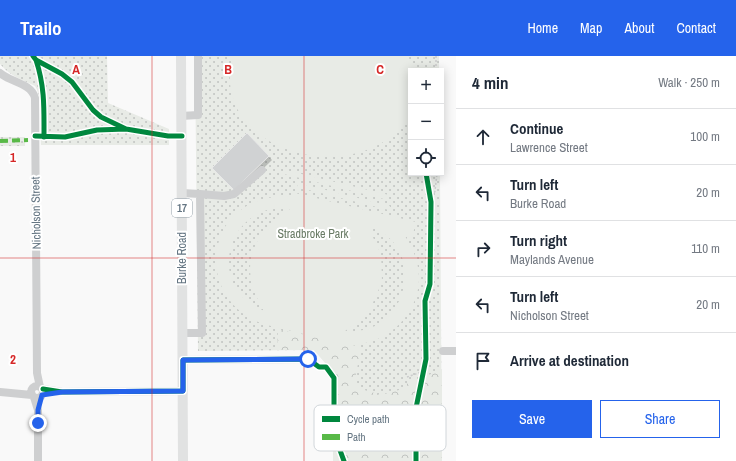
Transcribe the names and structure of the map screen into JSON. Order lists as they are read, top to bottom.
{
  "streets": {
    "main road": ["17", "Burke Road"],
    "street": ["Nicholson Street"]
  },
  "parks": ["Stradbroke Park"],
  "legend": ["Cycle path", "Path"],
  "page": {
    "header": "Trailo",
    "nav": [
      "Home",
      "Map",
      "About",
      "Contact"
    ],
    "heading": ["4 min", "Walk · 250 m"],
    "map_buttons": ["+", "−"],
    "list": [
      ["Continue", "Lawrence Street", "100 m"],
      ["Turn left", "Burke Road", "20 m"],
      ["Turn right", "Maylands Avenue", "110 m"],
      ["Turn left", "Nicholson Street", "20 m"],
      "Arrive at destination"
    ],
    "buttons": ["Save", "Share"]
  },
  "grid": {
    "columns": ["A", "B", "C"],
    "rows": ["1", "2"]
  }
}
